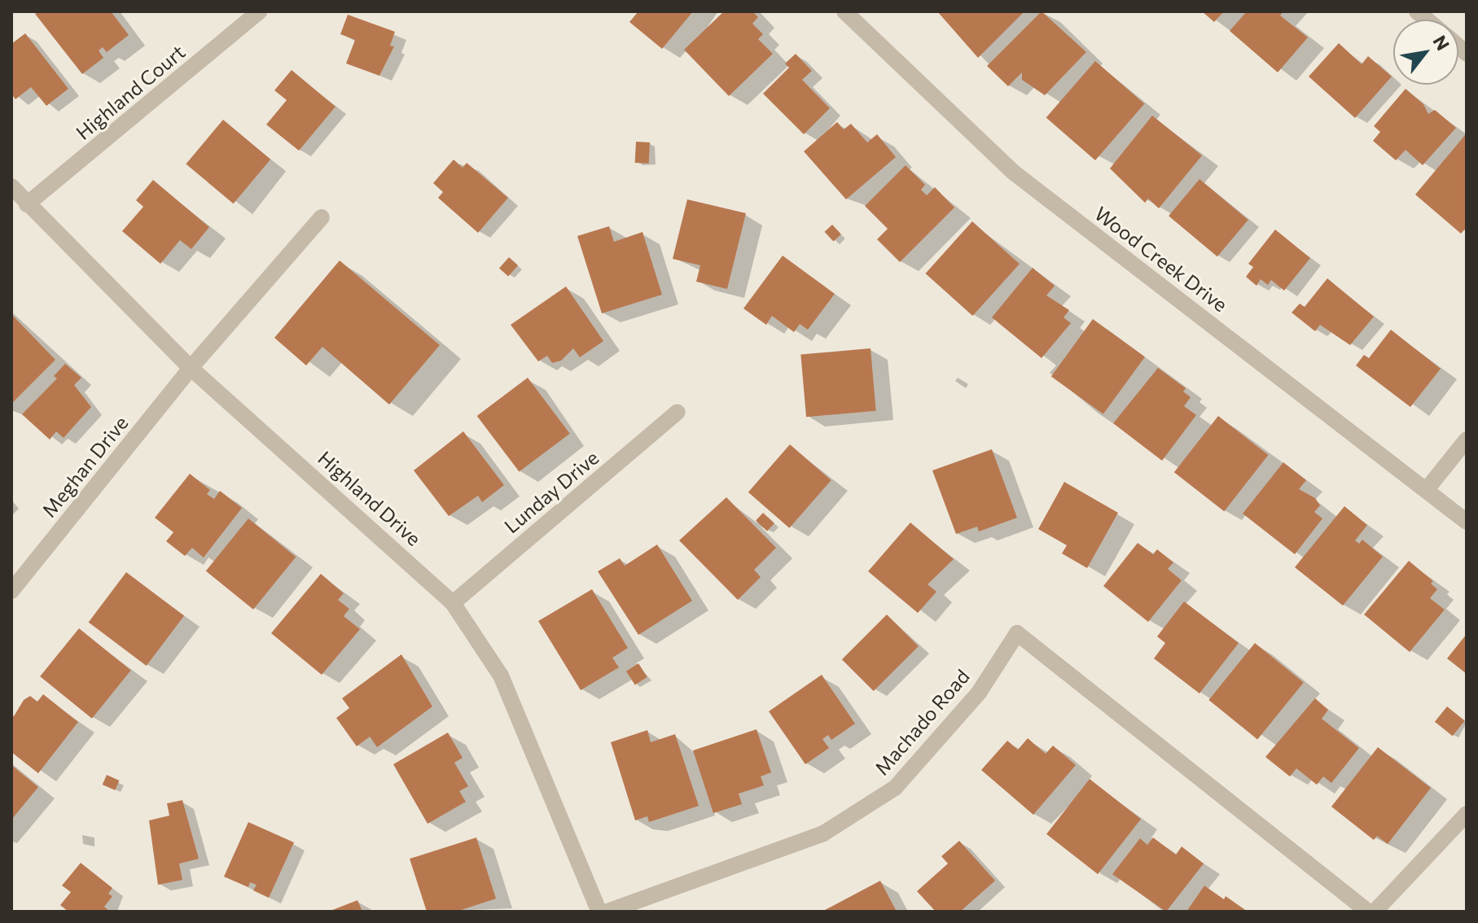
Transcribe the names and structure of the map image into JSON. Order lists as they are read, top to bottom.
{
  "streets": {
    "street": [
      "Highland Court",
      "Wood Creek Drive",
      "Meghan Drive",
      "Lunday Drive",
      "Highland Drive",
      "Machado Road"
    ]
  },
  "crossings": [
    ["Highland Court", "Highland Drive"],
    ["Meghan Drive", "Highland Drive"],
    ["Lunday Drive", "Highland Drive"]
  ],
  "north": "top right"
}
